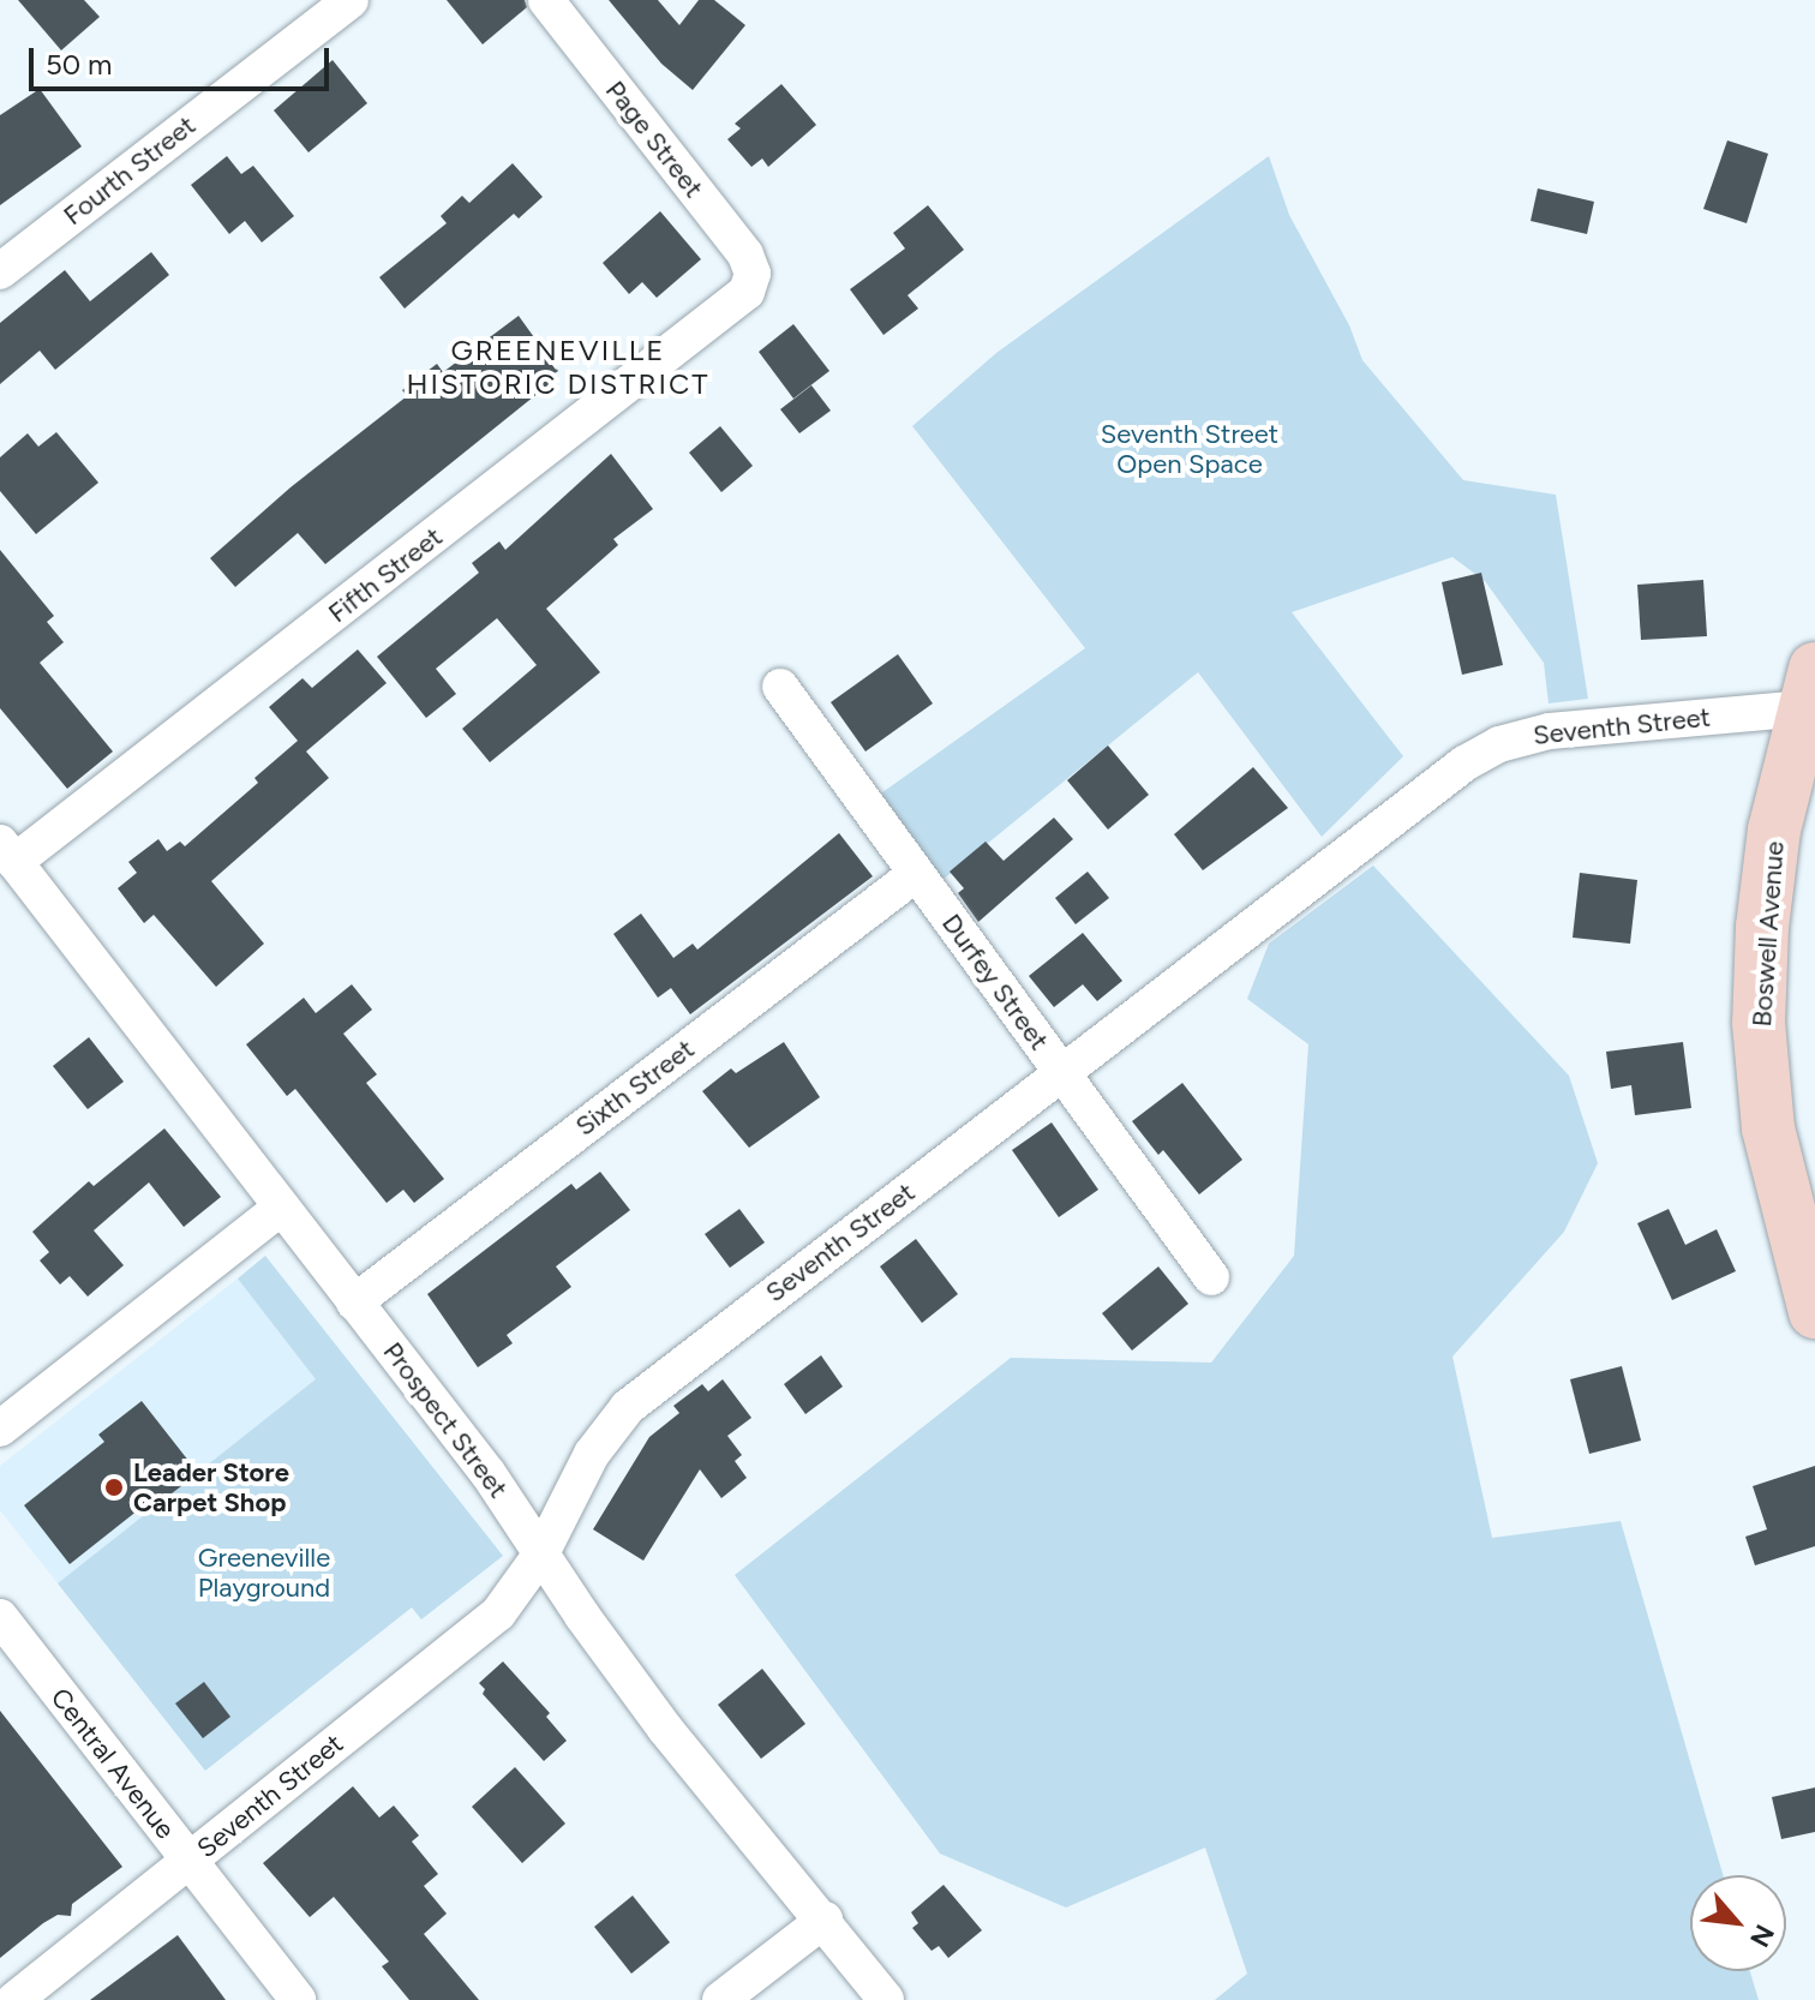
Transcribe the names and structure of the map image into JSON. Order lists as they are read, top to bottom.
{
  "streets": {
    "street": [
      "Page Street",
      "Fourth Street",
      "Fifth Street",
      "Seventh Street",
      "Boswell Avenue",
      "Durfey Street",
      "Sixth Street",
      "Prospect Street",
      "Central Avenue"
    ]
  },
  "crossings": [
    ["Page Street", "Fifth Street"],
    ["Fifth Street", "Prospect Street"],
    ["Seventh Street", "Boswell Avenue"],
    ["Seventh Street", "Durfey Street"],
    ["Seventh Street", "Prospect Street"],
    ["Seventh Street", "Central Avenue"],
    ["Durfey Street", "Sixth Street"],
    ["Sixth Street", "Prospect Street"]
  ],
  "districts": ["GREENEVILLE HISTORIC DISTRICT"],
  "parks": ["Seventh Street Open Space", "Greeneville Playground"],
  "places": ["Leader Store Carpet Shop"],
  "scale_bar": "50 m",
  "north": "bottom right"
}
